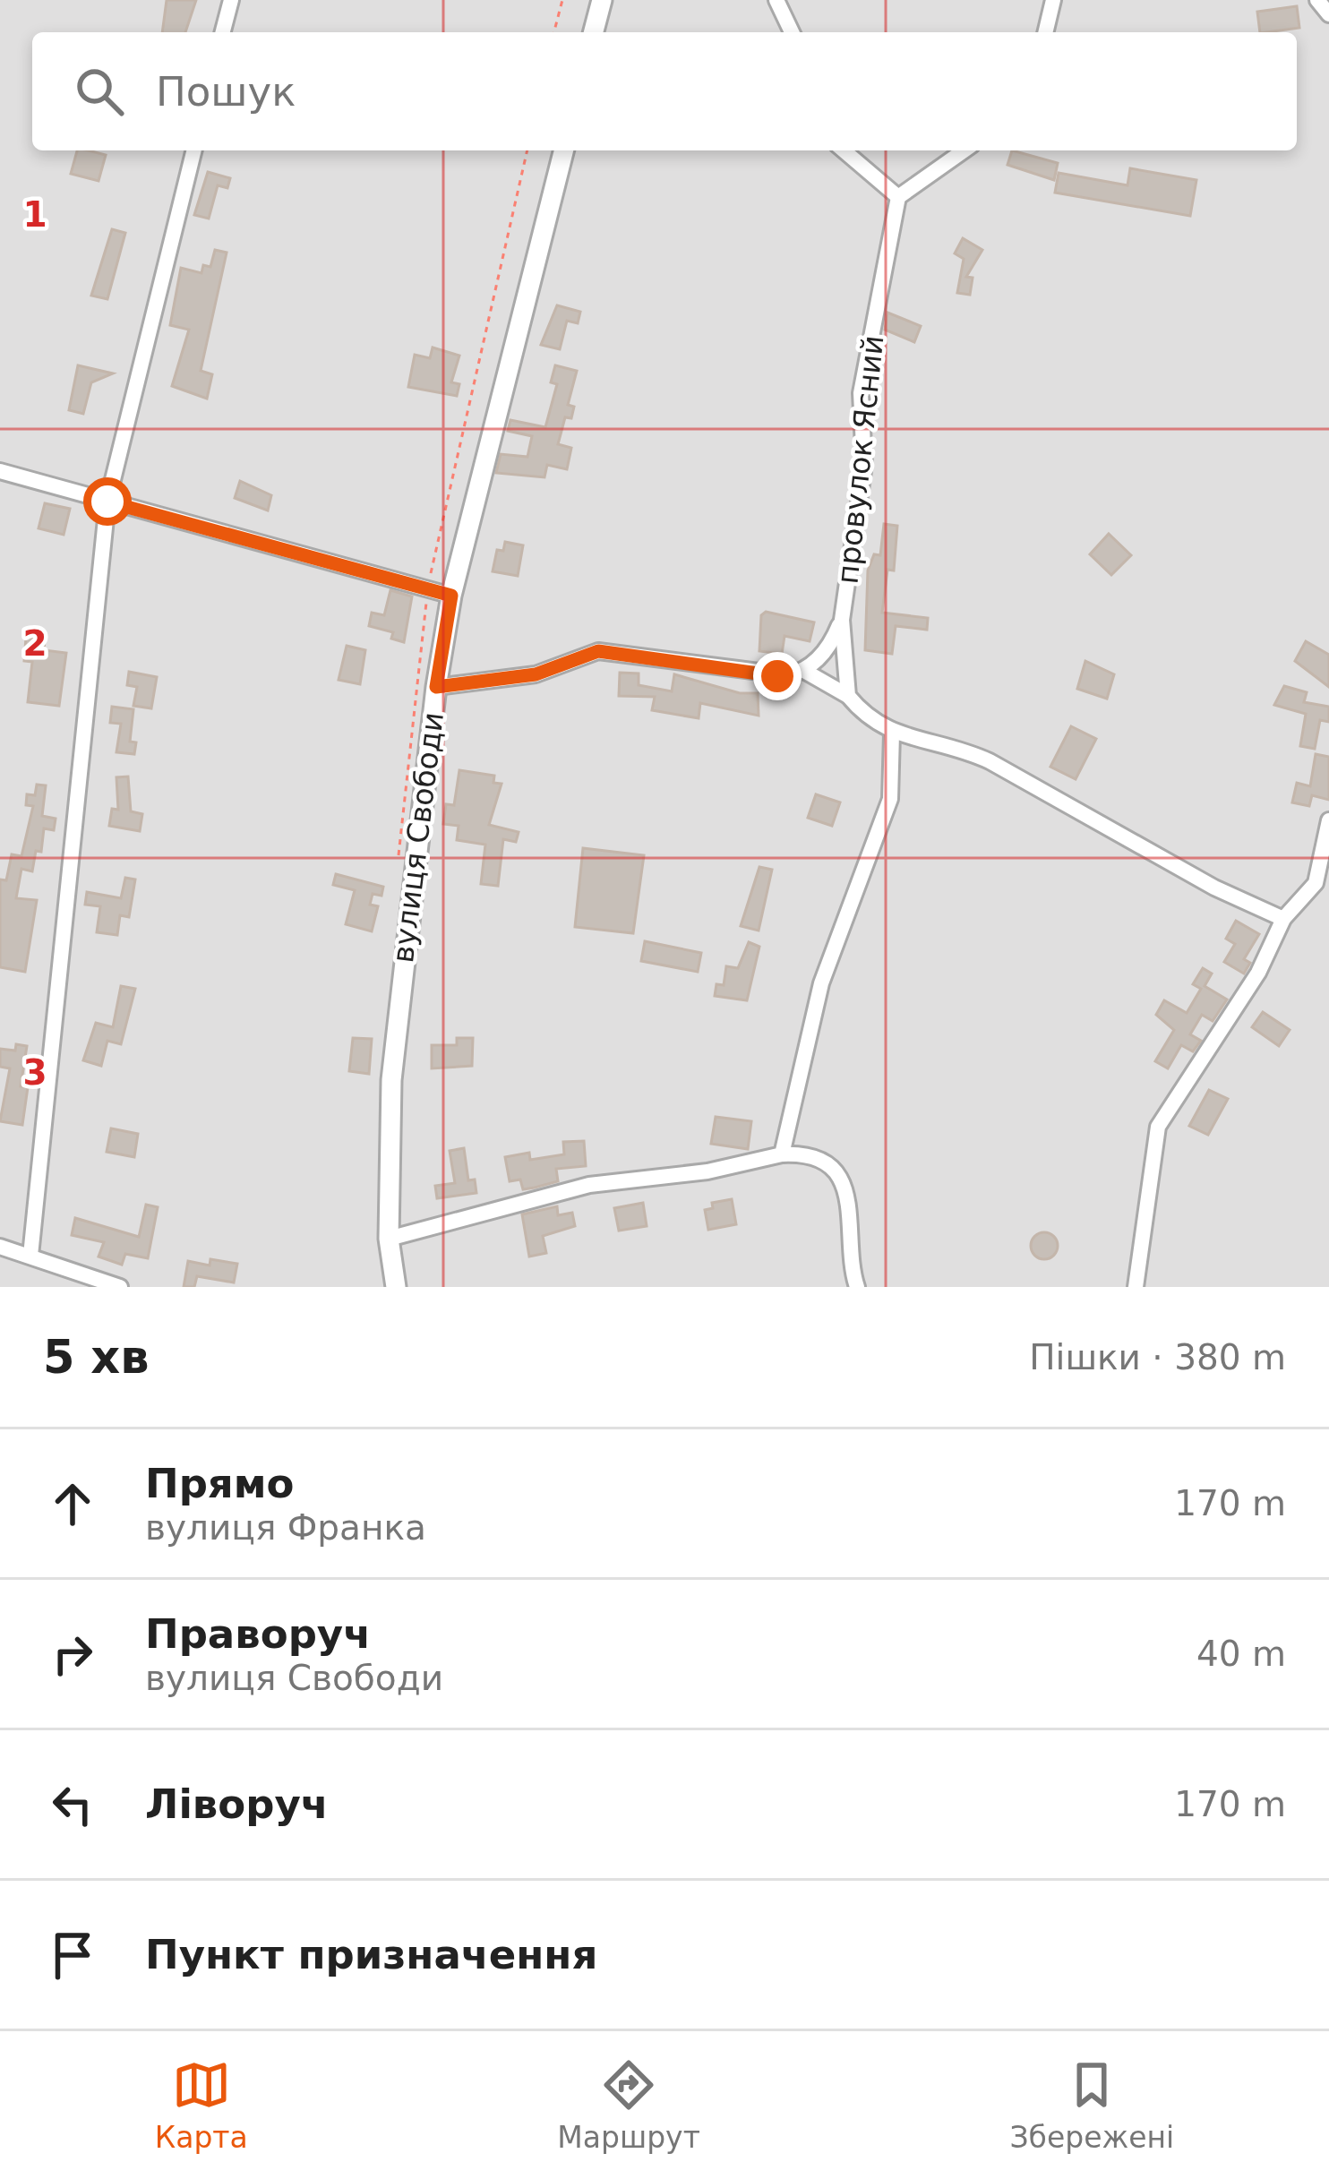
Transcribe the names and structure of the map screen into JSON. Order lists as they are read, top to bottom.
{
  "streets": {
    "street": ["провулок Ясний", "вулиця Свободи"]
  },
  "page": {
    "search": "Пошук",
    "heading": ["5 хв", "Пішки · 380 m"],
    "list": [
      ["Прямо", "вулиця Франка", "170 m"],
      ["Праворуч", "вулиця Свободи", "40 m"],
      ["Ліворуч", "170 m"],
      "Пункт призначення"
    ],
    "nav": ["Карта", "Маршрут", "Збережені"]
  },
  "grid": {
    "rows": ["1", "2", "3"]
  }
}
